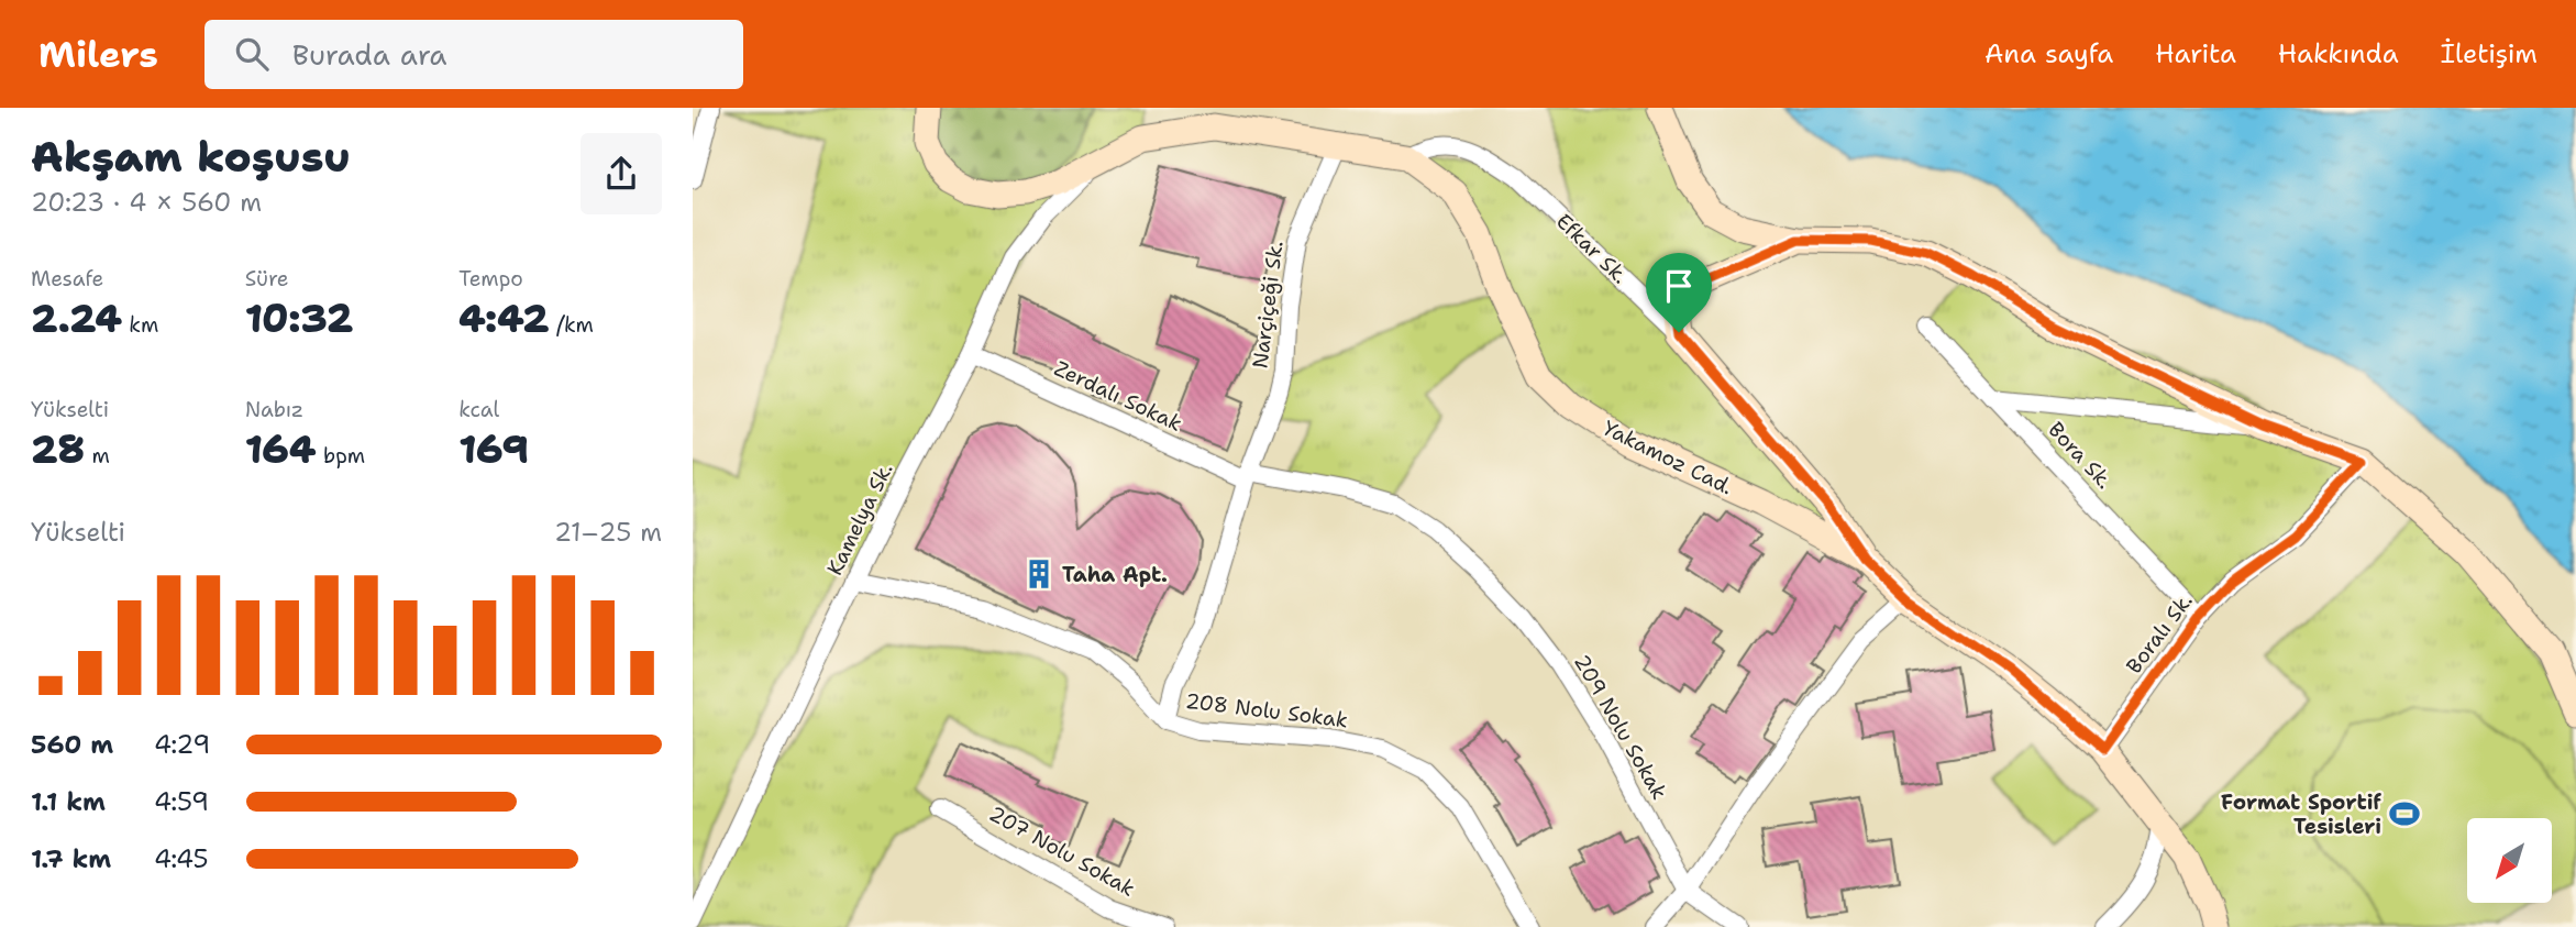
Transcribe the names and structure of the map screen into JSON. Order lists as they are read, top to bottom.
{
  "streets": {
    "street": [
      "Efkar Sk.",
      "Narçiçeği Sk.",
      "Zerdalı Sokak",
      "Bora Sk.",
      "Yakamoz Cad.",
      "Kamelya Sk.",
      "Boralı Sk.",
      "208 Nolu Sokak",
      "209 Nolu Sokak",
      "207 Nolu Sokak"
    ]
  },
  "crossings": [
    ["Efkar Sk.", "Yakamoz Cad."],
    ["Narçiçeği Sk.", "Zerdalı Sokak"],
    ["Narçiçeği Sk.", "Yakamoz Cad."],
    ["Narçiçeği Sk.", "209 Nolu Sokak"],
    ["Zerdalı Sokak", "Kamelya Sk."],
    ["Zerdalı Sokak", "209 Nolu Sokak"],
    ["Bora Sk.", "Boralı Sk."],
    ["Yakamoz Cad.", "Kamelya Sk."],
    ["Yakamoz Cad.", "Boralı Sk."],
    ["Kamelya Sk.", "208 Nolu Sokak"]
  ],
  "places": {
    "building": ["Taha Apt."],
    "sports": ["Format Sportif Tesisleri"]
  },
  "north": "bottom left",
  "page": {
    "header": "Milers",
    "search": "Burada ara",
    "nav": [
      "Ana sayfa",
      "Harita",
      "Hakkında",
      "İletişim"
    ],
    "heading": ["Akşam koşusu", "20:23 · 4 × 560 m"],
    "stats": [
      ["Mesafe", "2.24 km"],
      ["Süre", "10:32"],
      ["Tempo", "4:42 /km"],
      ["Yükselti", "28 m"],
      ["Nabız", "164 bpm"],
      ["kcal", "169"]
    ],
    "chart": ["Yükselti", "21–25 m"],
    "list": [
      {
        "name": "560 m",
        "note": "4:29"
      },
      {
        "name": "1.1 km",
        "note": "4:59"
      },
      {
        "name": "1.7 km",
        "note": "4:45"
      }
    ]
  }
}
